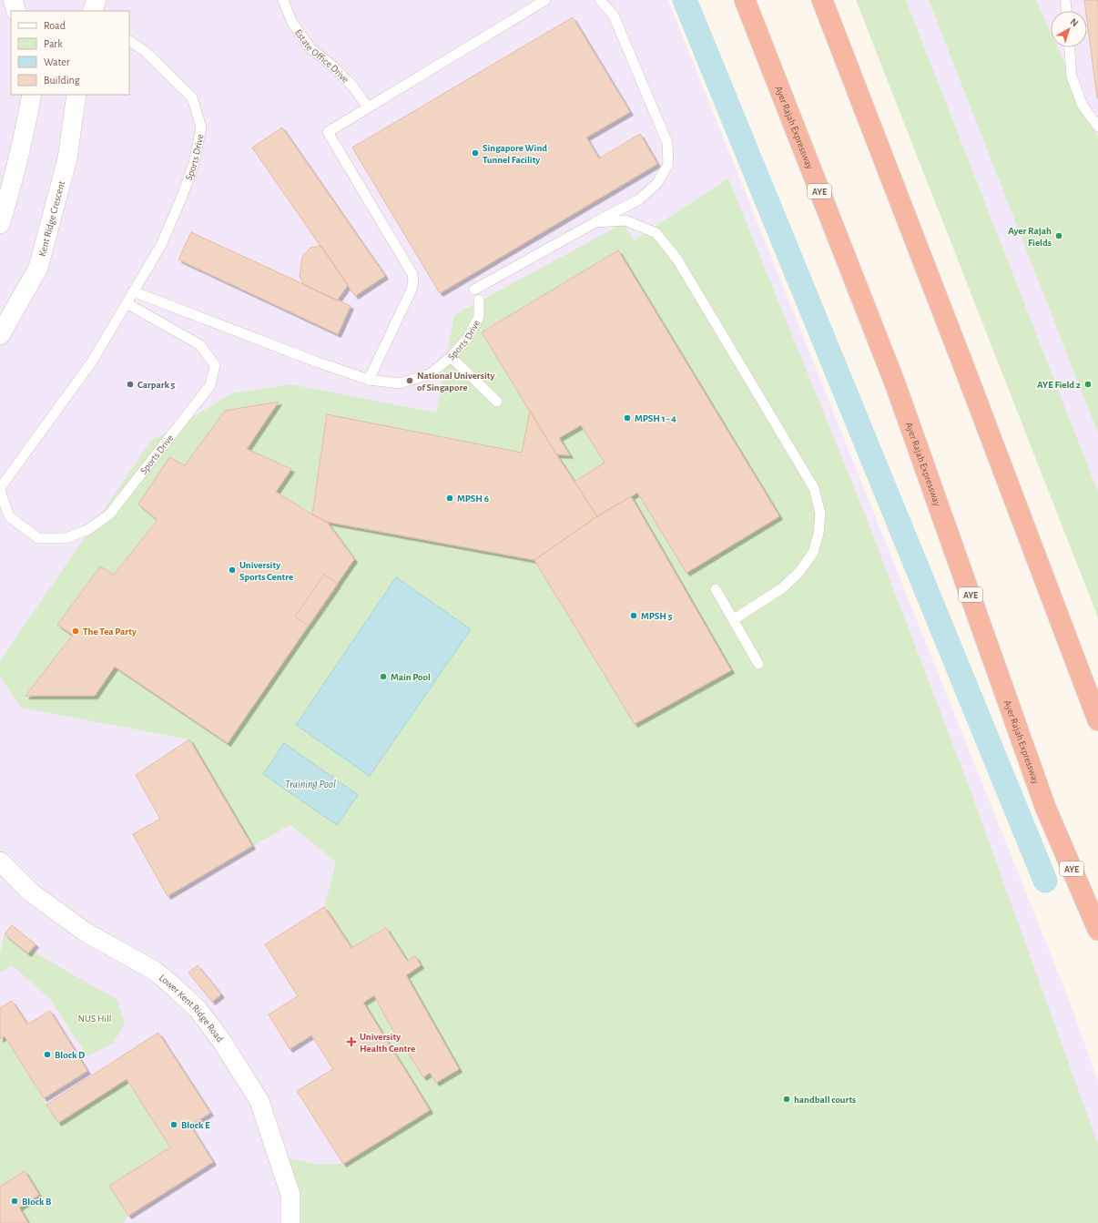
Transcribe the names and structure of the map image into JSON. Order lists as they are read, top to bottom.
{
  "streets": {
    "highway": ["Ayer Rajah Expressway", "AYE"],
    "street": ["Kent Ridge Crescent", "Lower Kent Ridge Road"],
    "lane": ["Estate Office Drive", "Sports Drive"]
  },
  "water": ["Training Pool"],
  "parks": ["NUS Hill"],
  "places": {
    "other": [
      "Singapore Wind Tunnel Facility",
      "Ayer Rajah Fields",
      "National University of Singapore",
      "Carpark 5",
      "AYE Field 2",
      "MPSH 1 - 4",
      "MPSH 6",
      "University Sports Centre",
      "MPSH 5",
      "The Tea Party",
      "Main Pool",
      "Block D",
      "handball courts",
      "Block E",
      "Block B"
    ],
    "health": ["University Health Centre"]
  },
  "legend": [
    "Road",
    "Park",
    "Water",
    "Building"
  ],
  "north": "top right"
}
